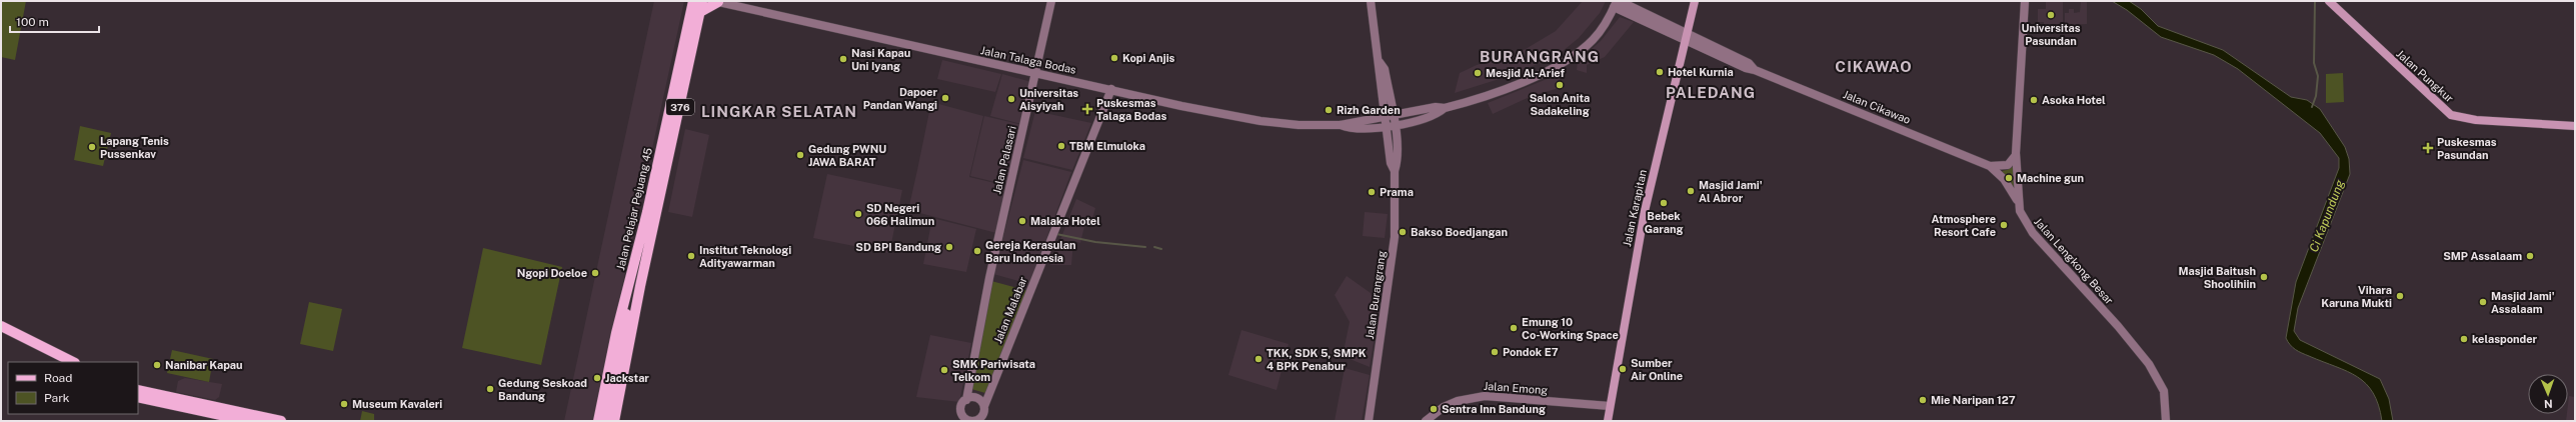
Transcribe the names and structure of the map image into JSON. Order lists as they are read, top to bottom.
{
  "streets": {
    "main road": [
      "Jalan Pungkur",
      "376",
      "Jalan Karapitan",
      "Jalan Pelajar Pejuang 45"
    ],
    "street": [
      "Jalan Talaga Bodas",
      "Jalan Cikawao",
      "Jalan Palasari",
      "Jalan Lengkong Besar",
      "Jalan Burangrang",
      "Jalan Malabar",
      "Jalan Emong"
    ]
  },
  "crossings": [
    ["Jalan Talaga Bodas", "Jalan Palasari"],
    ["Jalan Talaga Bodas", "Jalan Burangrang"],
    ["Jalan Talaga Bodas", "Jalan Malabar"],
    ["376", "Jalan Pelajar Pejuang 45"],
    ["Jalan Cikawao", "Jalan Karapitan"],
    ["Jalan Cikawao", "Jalan Lengkong Besar"],
    ["Jalan Palasari", "Jalan Malabar"],
    ["Jalan Karapitan", "Jalan Emong"]
  ],
  "districts": [
    "BURANGRANG",
    "CIKAWAO",
    "PALEDANG",
    "LINGKAR SELATAN"
  ],
  "water": ["Ci Kapundung"],
  "places": {
    "other": [
      "Universitas Pasundan",
      "Kopi Anjis",
      "Nasi Kapau Uni Iyang",
      "Hotel Kurnia",
      "Mesjid Al-Arief",
      "Salon Anita Sadakeling",
      "Dapoer Pandan Wangi",
      "Universitas Aisyiyah",
      "Asoka Hotel",
      "Rizh Garden",
      "TBM Elmuloka",
      "Lapang Tenis Pussenkav",
      "Gedung PWNU JAWA BARAT",
      "Machine gun",
      "Masjid Jami' Al Abror",
      "Prama",
      "Bebek Garang",
      "SD Negeri 066 Halimun",
      "Malaka Hotel",
      "Atmosphere Resort Cafe",
      "Bakso Boedjangan",
      "SD BPI Bandung",
      "Gereja Kerasulan Baru Indonesia",
      "Institut Teknologi Adityawarman",
      "SMP Assalaam",
      "Ngopi Doeloe",
      "Masjid Baitush Shoolihiin",
      "Vihara Karuna Mukti",
      "Masjid Jami' Assalaam",
      "Emung 10 Co-Working Space",
      "kelasponder",
      "Pondok E7",
      "TKK, SDK 5, SMPK 4 BPK Penabur",
      "Nanibar Kapau",
      "Sumber Air Online",
      "SMK Pariwisata Telkom",
      "Jackstar",
      "Gedung Seskoad Bandung",
      "Mie Naripan 127",
      "Museum Kavaleri",
      "Sentra Inn Bandung"
    ],
    "health": ["Puskesmas Talaga Bodas", "Puskesmas Pasundan"]
  },
  "legend": ["Road", "Park"],
  "scale_bar": "100 m",
  "north": "bottom"
}
